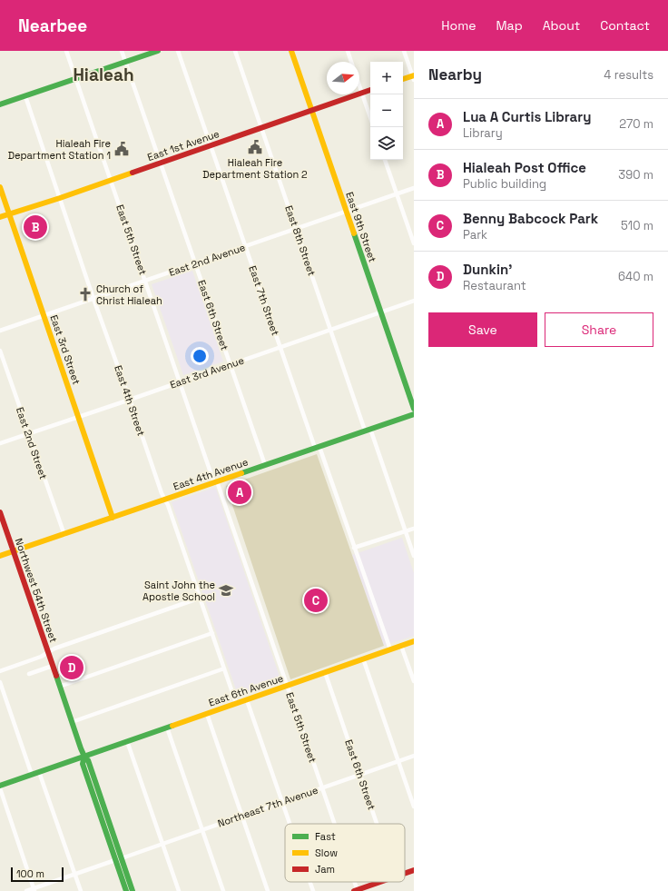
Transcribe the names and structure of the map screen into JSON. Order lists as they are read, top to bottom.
{
  "streets": {
    "main road": [
      "East 1st Avenue",
      "East 9th Street",
      "East 3rd Street",
      "East 4th Avenue",
      "Northwest 54th Street",
      "East 6th Avenue"
    ],
    "street": [
      "East 5th Street",
      "East 8th Street",
      "East 2nd Avenue",
      "East 7th Street",
      "East 6th Street",
      "East 3rd Avenue",
      "East 4th Street",
      "East 2nd Street",
      "Northeast 7th Avenue"
    ]
  },
  "crossings": [
    ["East 1st Avenue", "East 9th Street"],
    ["East 1st Avenue", "East 5th Street"],
    ["East 1st Avenue", "East 8th Street"],
    ["East 1st Avenue", "East 7th Street"],
    ["East 1st Avenue", "East 6th Street"],
    ["East 1st Avenue", "East 3rd Street"],
    ["East 1st Avenue", "East 4th Street"],
    ["East 9th Street", "East 2nd Avenue"],
    ["East 9th Street", "East 3rd Avenue"],
    ["East 5th Street", "East 2nd Avenue"],
    ["East 5th Street", "East 3rd Avenue"],
    ["East 5th Street", "East 4th Avenue"],
    ["East 5th Street", "East 6th Avenue"],
    ["East 5th Street", "Northeast 7th Avenue"],
    ["East 8th Street", "East 2nd Avenue"],
    ["East 8th Street", "East 3rd Avenue"],
    ["East 8th Street", "East 4th Avenue"],
    ["East 2nd Avenue", "East 7th Street"],
    ["East 2nd Avenue", "East 6th Street"],
    ["East 2nd Avenue", "East 3rd Street"],
    ["East 2nd Avenue", "East 4th Street"],
    ["East 7th Street", "East 3rd Avenue"],
    ["East 7th Street", "East 4th Avenue"],
    ["East 7th Street", "East 6th Avenue"],
    ["East 6th Street", "East 3rd Avenue"],
    ["East 6th Street", "East 4th Avenue"],
    ["East 6th Street", "East 6th Avenue"],
    ["East 6th Street", "Northeast 7th Avenue"],
    ["East 3rd Street", "East 3rd Avenue"],
    ["East 3rd Street", "East 4th Avenue"],
    ["East 3rd Avenue", "East 4th Street"],
    ["East 3rd Avenue", "East 2nd Street"],
    ["East 4th Street", "East 4th Avenue"],
    ["East 4th Street", "East 6th Avenue"],
    ["East 2nd Street", "East 4th Avenue"],
    ["East 4th Avenue", "Northwest 54th Street"],
    ["Northwest 54th Street", "East 6th Avenue"],
    ["Northwest 54th Street", "Northeast 7th Avenue"]
  ],
  "districts": ["Hialeah"],
  "places": {
    "public building": ["Hialeah Fire Department Station 2", "Hialeah Fire Department Station 1"],
    "church": ["Church of Christ Hialeah"],
    "school or university": ["Saint John the Apostle School"]
  },
  "legend": ["Fast", "Slow", "Jam"],
  "scale_bar": "100 m",
  "north": "right",
  "page": {
    "header": "Nearbee",
    "nav": [
      "Home",
      "Map",
      "About",
      "Contact"
    ],
    "heading": ["Nearby", "4 results"],
    "map_buttons": ["+", "−"],
    "list": [
      {
        "mark": "A",
        "name": "Lua A Curtis Library",
        "note": "Library",
        "value": "270 m"
      },
      {
        "mark": "B",
        "name": "Hialeah Post Office",
        "note": "Public building",
        "value": "390 m"
      },
      {
        "mark": "C",
        "name": "Benny Babcock Park",
        "note": "Park",
        "value": "510 m"
      },
      {
        "mark": "D",
        "name": "Dunkin'",
        "note": "Restaurant",
        "value": "640 m"
      }
    ],
    "pins": [
      "B",
      "A",
      "C",
      "D"
    ],
    "buttons": ["Save", "Share"],
    "scale": "100 m"
  }
}
